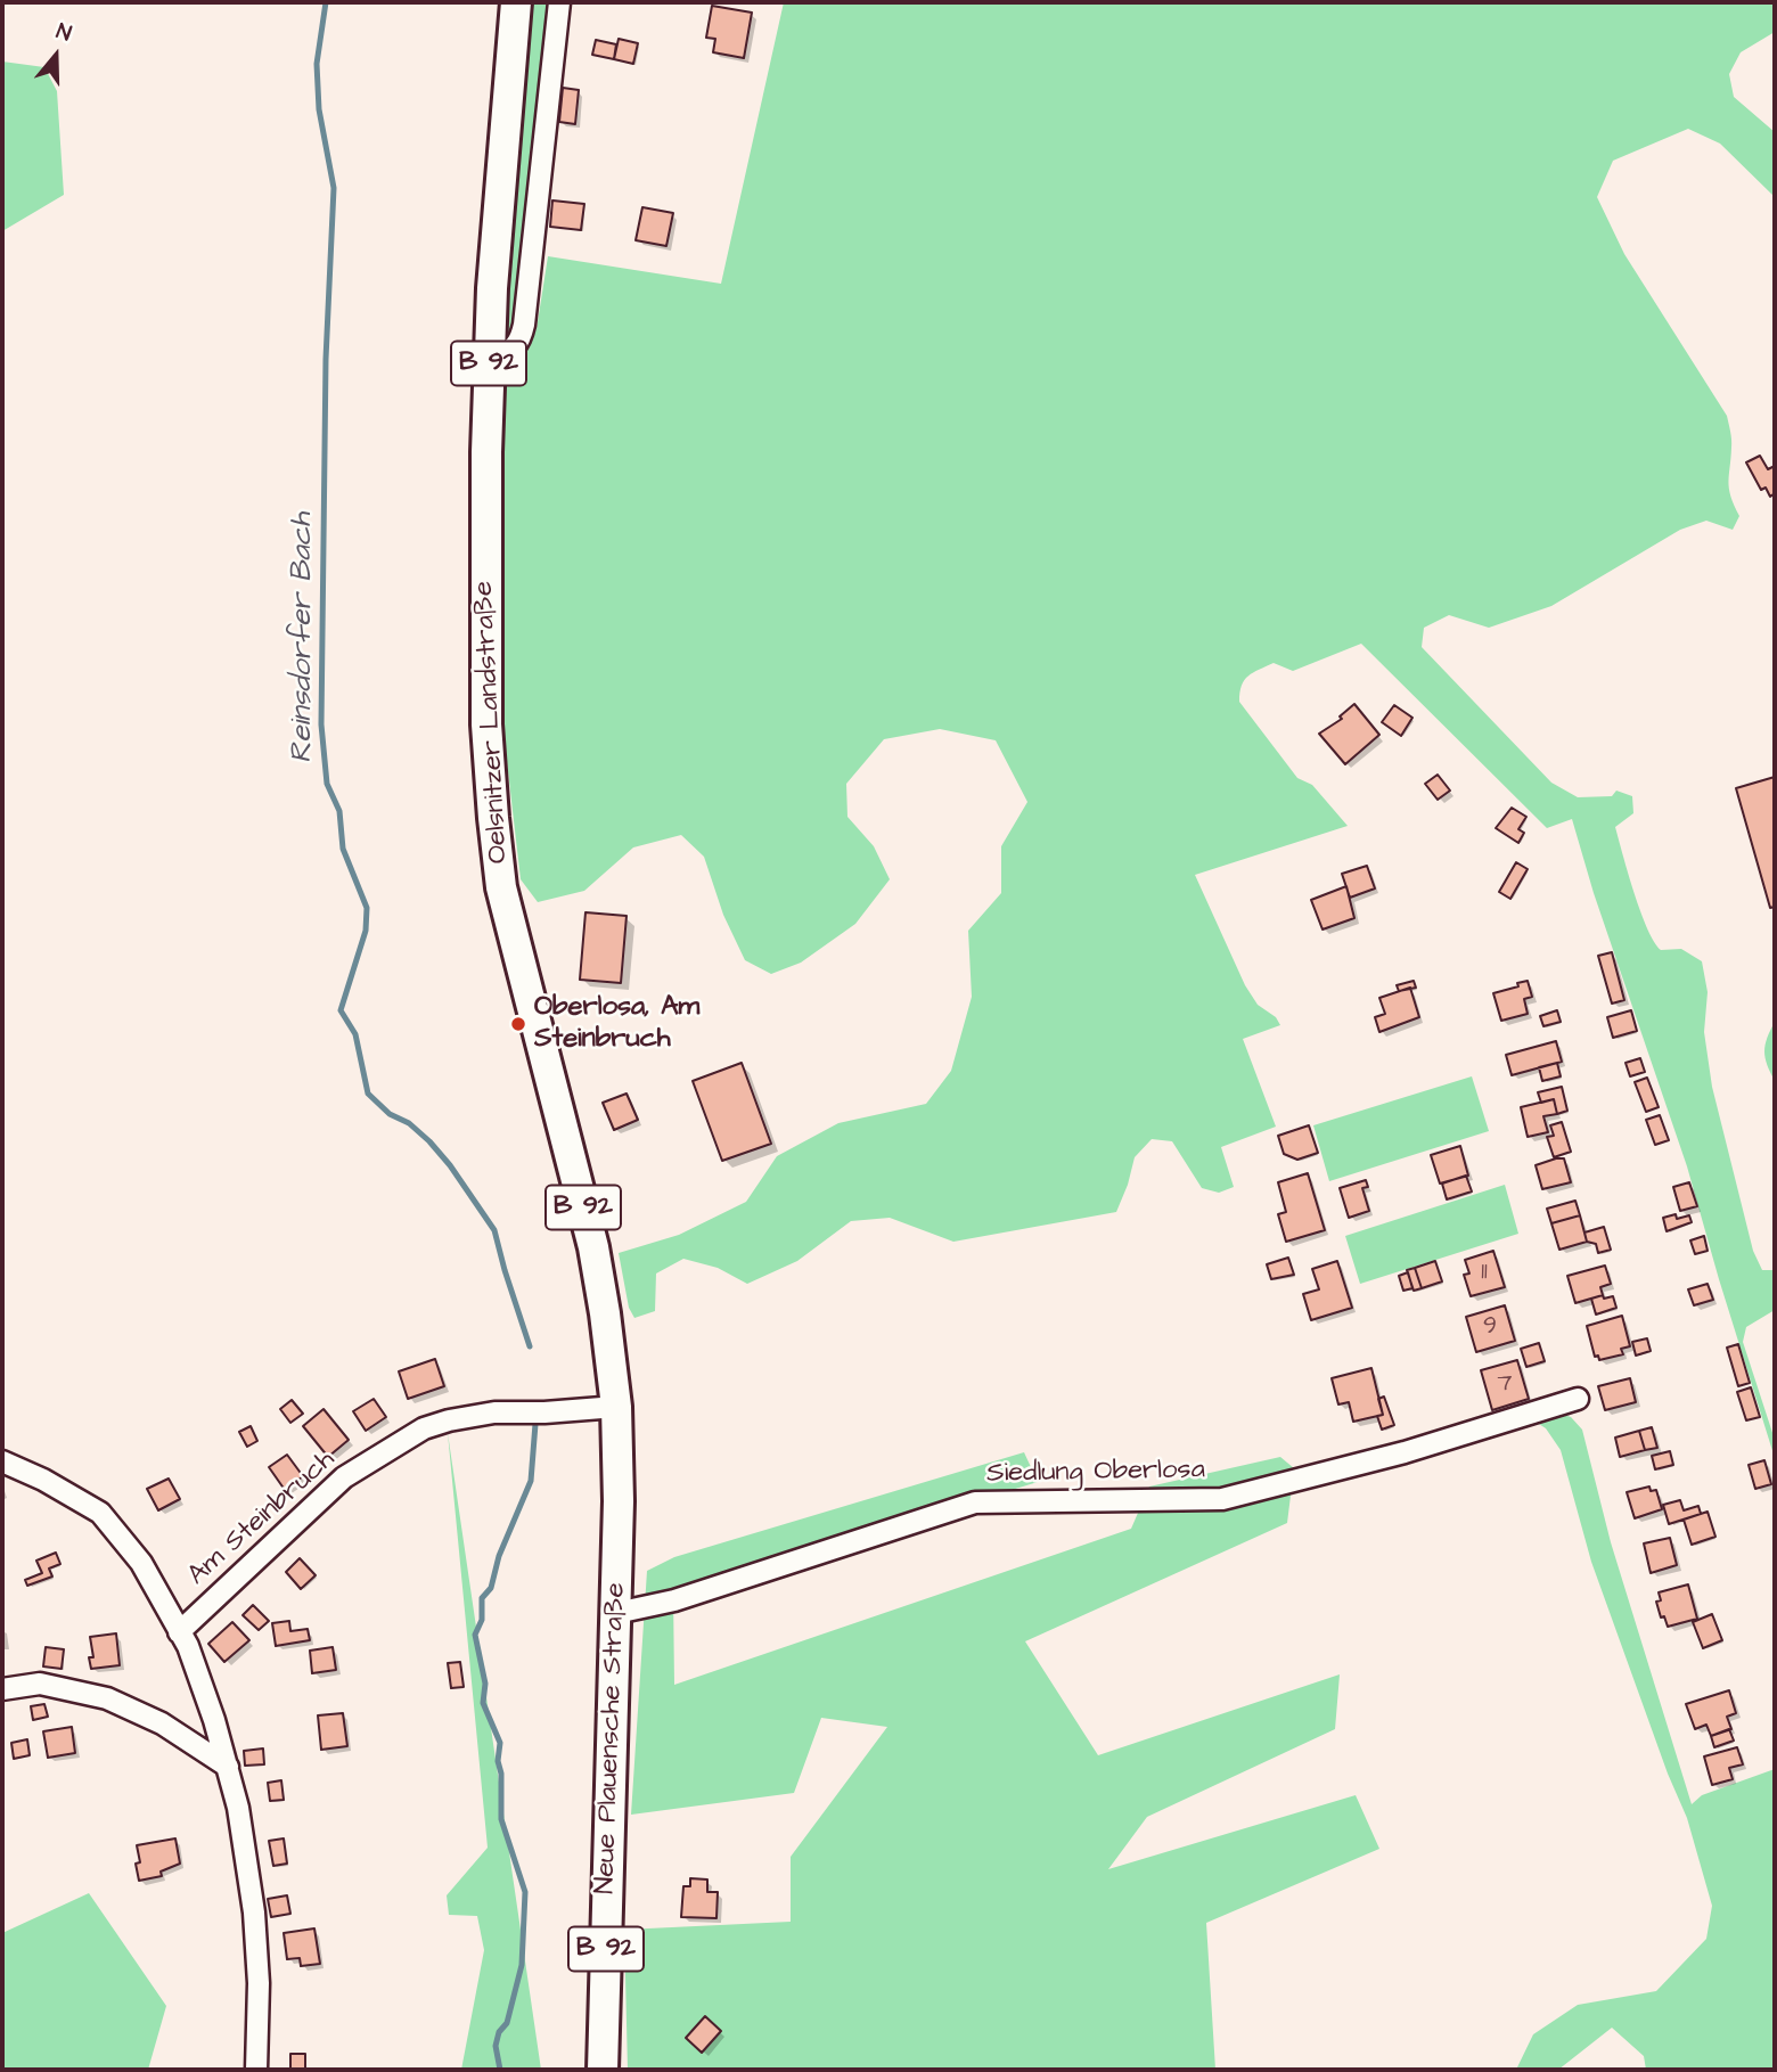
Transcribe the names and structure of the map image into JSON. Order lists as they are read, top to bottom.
{
  "streets": {
    "main road": ["B 92", "Oelsnitzer Landstraße", "Neue Plauensche Straße"],
    "street": ["Siedlung Oberlosa", "Am Steinbruch"]
  },
  "crossings": [
    ["Oelsnitzer Landstraße", "Am Steinbruch"],
    ["Oelsnitzer Landstraße", "Neue Plauensche Straße"],
    ["Siedlung Oberlosa", "Neue Plauensche Straße"],
    ["Am Steinbruch", "Neue Plauensche Straße"]
  ],
  "water": ["Reinsdorfer Bach"],
  "places": ["Oberlosa, Am Steinbruch"],
  "house_numbers": ["11", "9", "7"],
  "north": "top"
}
